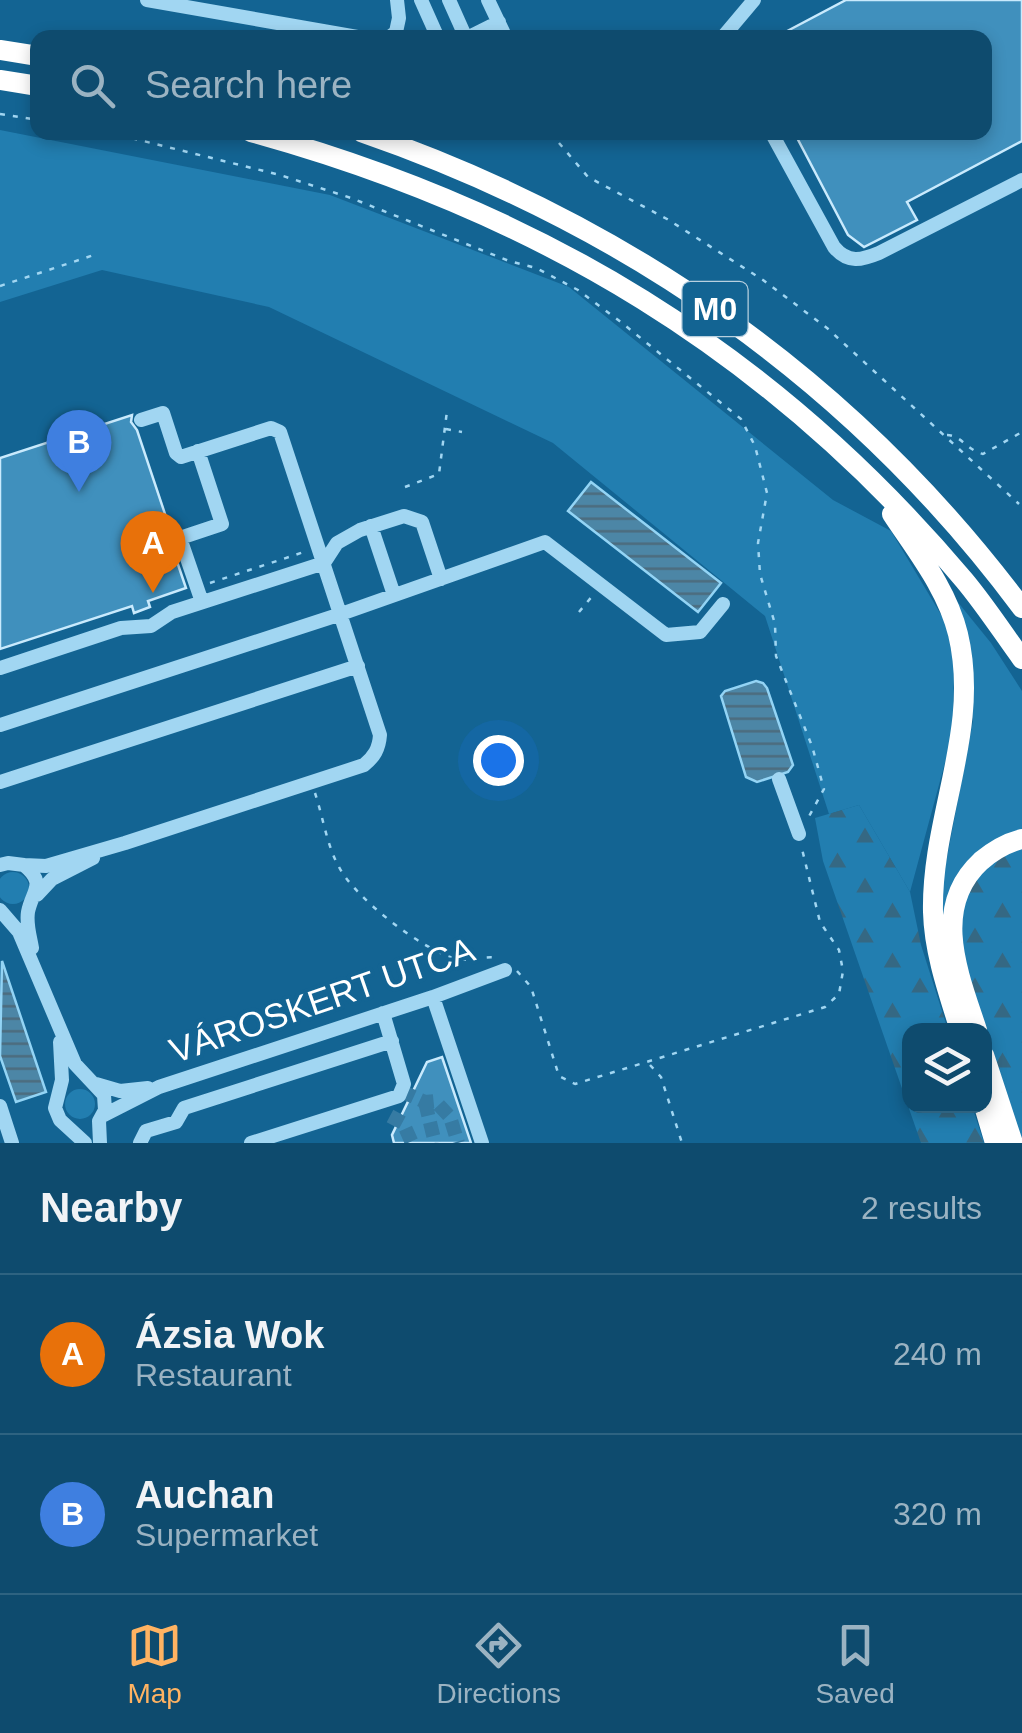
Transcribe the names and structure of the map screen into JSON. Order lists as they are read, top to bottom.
{
  "streets": {
    "highway": ["M0"],
    "street": ["VÁROSKERT UTCA"]
  },
  "page": {
    "search": "Search here",
    "pins": ["B", "A"],
    "heading": ["Nearby", "2 results"],
    "list": [
      {
        "mark": "A",
        "name": "Ázsia Wok",
        "note": "Restaurant",
        "value": "240 m"
      },
      {
        "mark": "B",
        "name": "Auchan",
        "note": "Supermarket",
        "value": "320 m"
      }
    ],
    "nav": ["Map", "Directions", "Saved"]
  }
}
